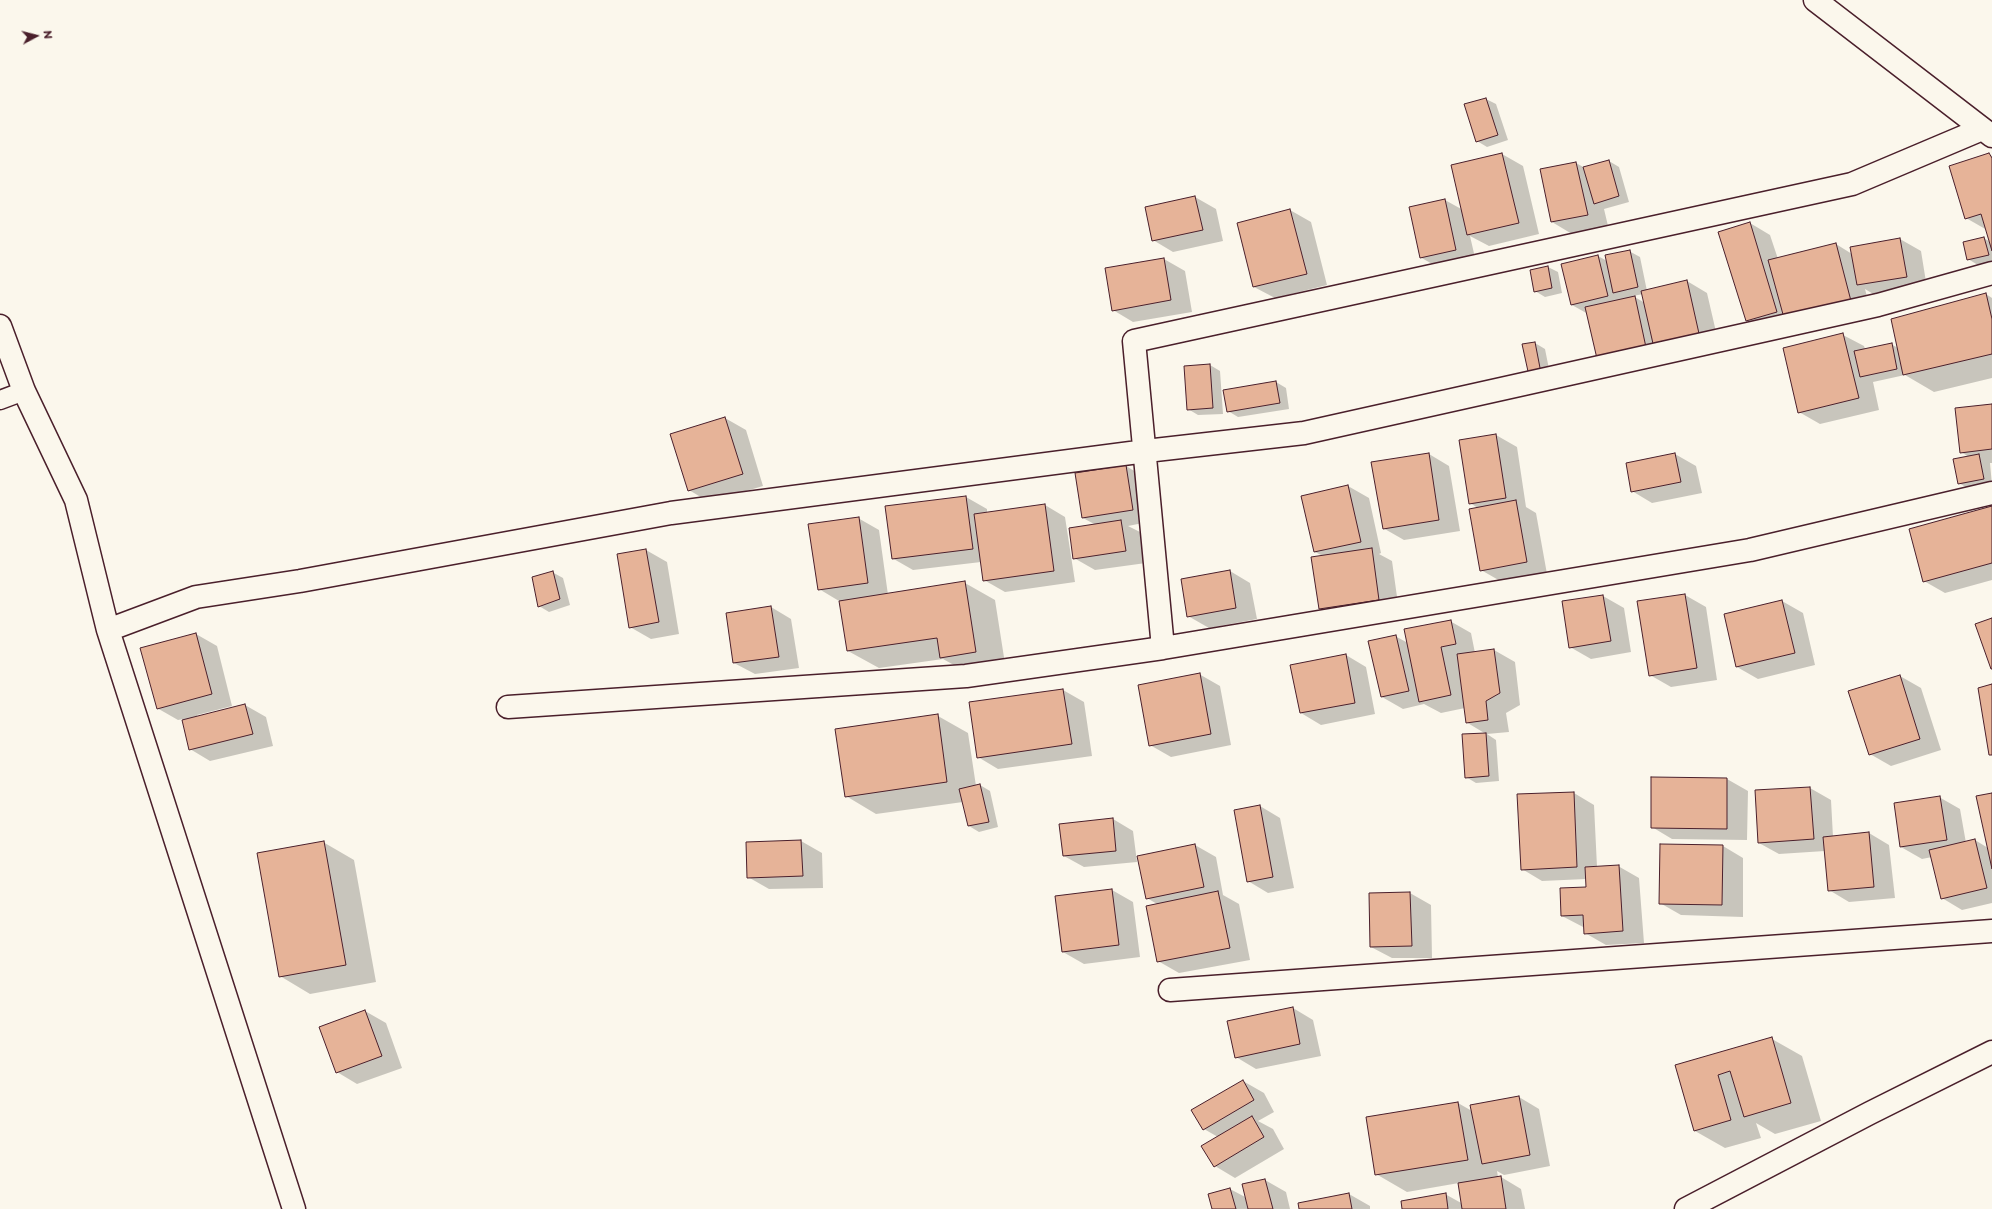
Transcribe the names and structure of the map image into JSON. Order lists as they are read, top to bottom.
{
  "north": "right"
}
